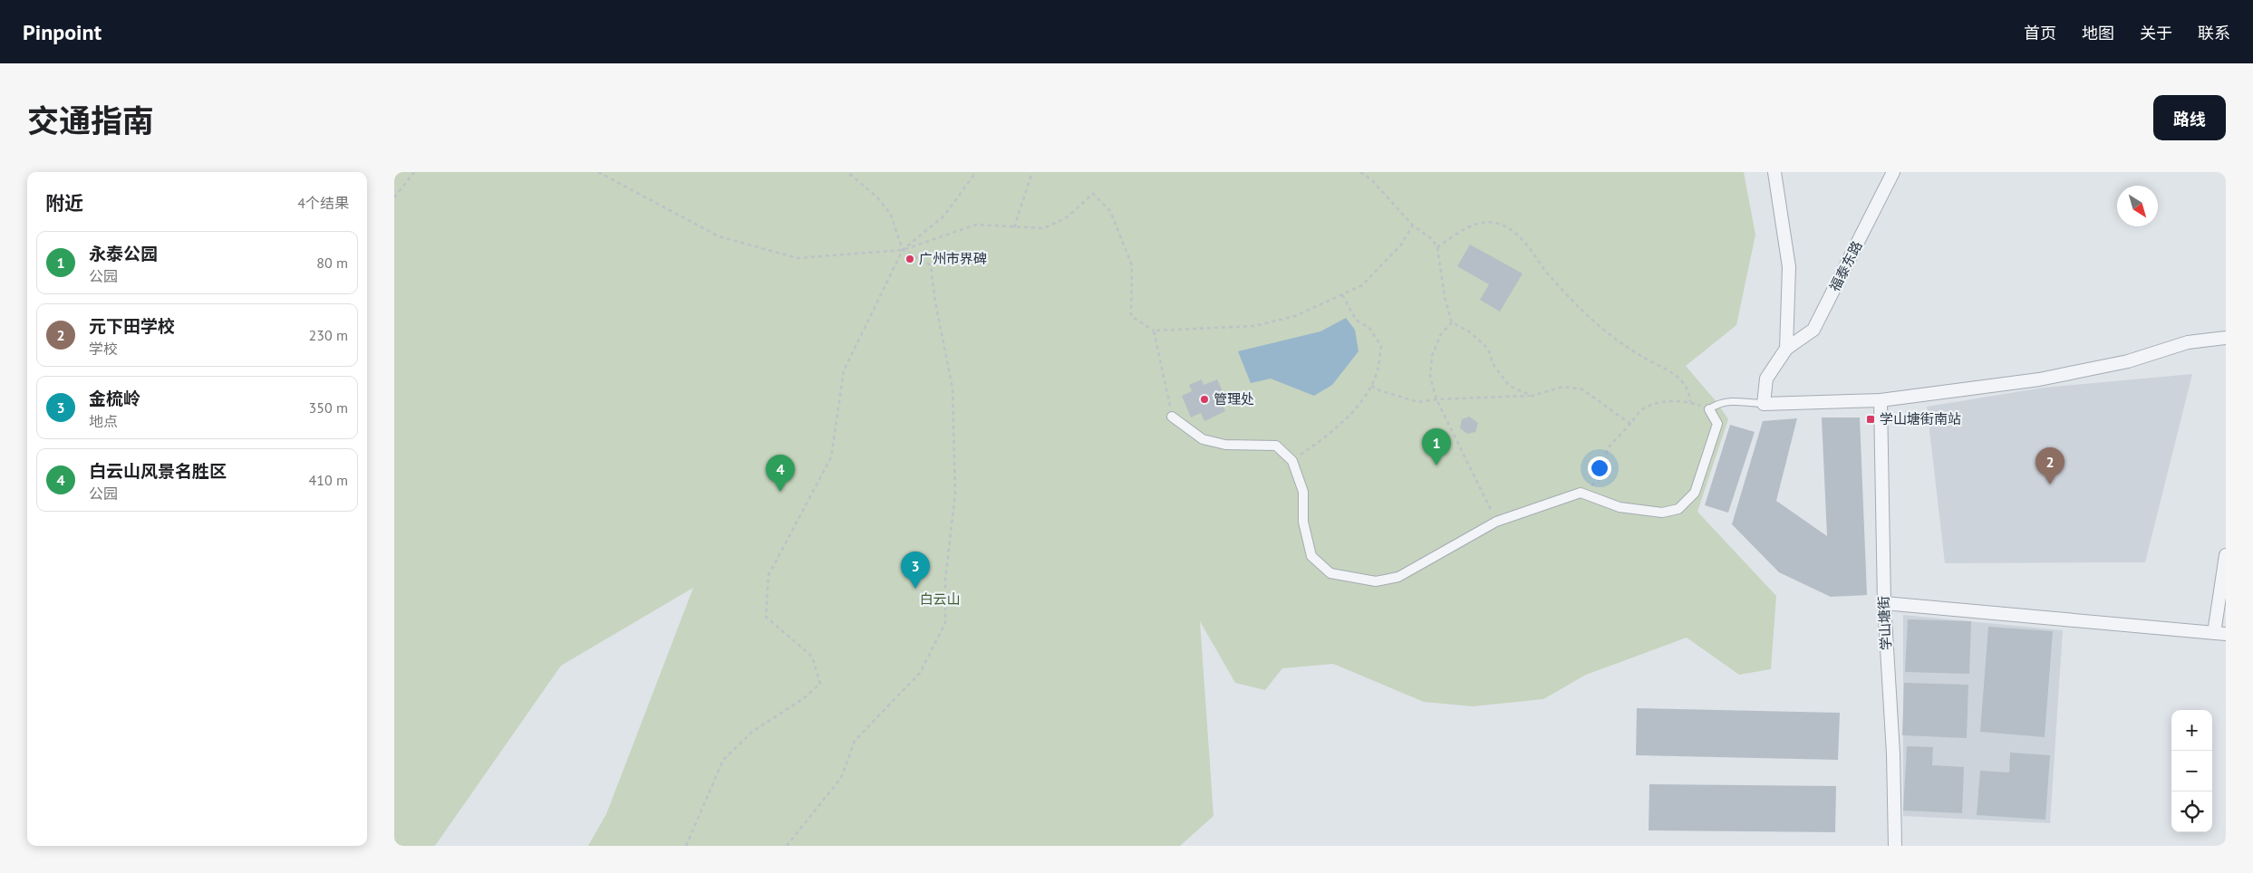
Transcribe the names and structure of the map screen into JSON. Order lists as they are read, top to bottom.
{
  "streets": {
    "street": ["福泰东路", "学山塘街"]
  },
  "parks": ["白云山"],
  "places": {
    "other": ["广州市界碑", "管理处"],
    "transit": ["学山塘街南站"]
  },
  "north": "bottom right",
  "page": {
    "header": "Pinpoint",
    "nav": [
      "首页",
      "地图",
      "关于",
      "联系"
    ],
    "title": "交通指南",
    "buttons": "路线",
    "heading": ["附近", "4个结果"],
    "list": [
      {
        "mark": "1",
        "name": "永泰公园",
        "note": "公园",
        "value": "80 m"
      },
      {
        "mark": "2",
        "name": "元下田学校",
        "note": "学校",
        "value": "230 m"
      },
      {
        "mark": "3",
        "name": "金梳岭",
        "note": "地点",
        "value": "350 m"
      },
      {
        "mark": "4",
        "name": "白云山风景名胜区",
        "note": "公园",
        "value": "410 m"
      }
    ],
    "pins": [
      "1",
      "2",
      "4",
      "3"
    ],
    "map_buttons": ["+", "−"]
  }
}
